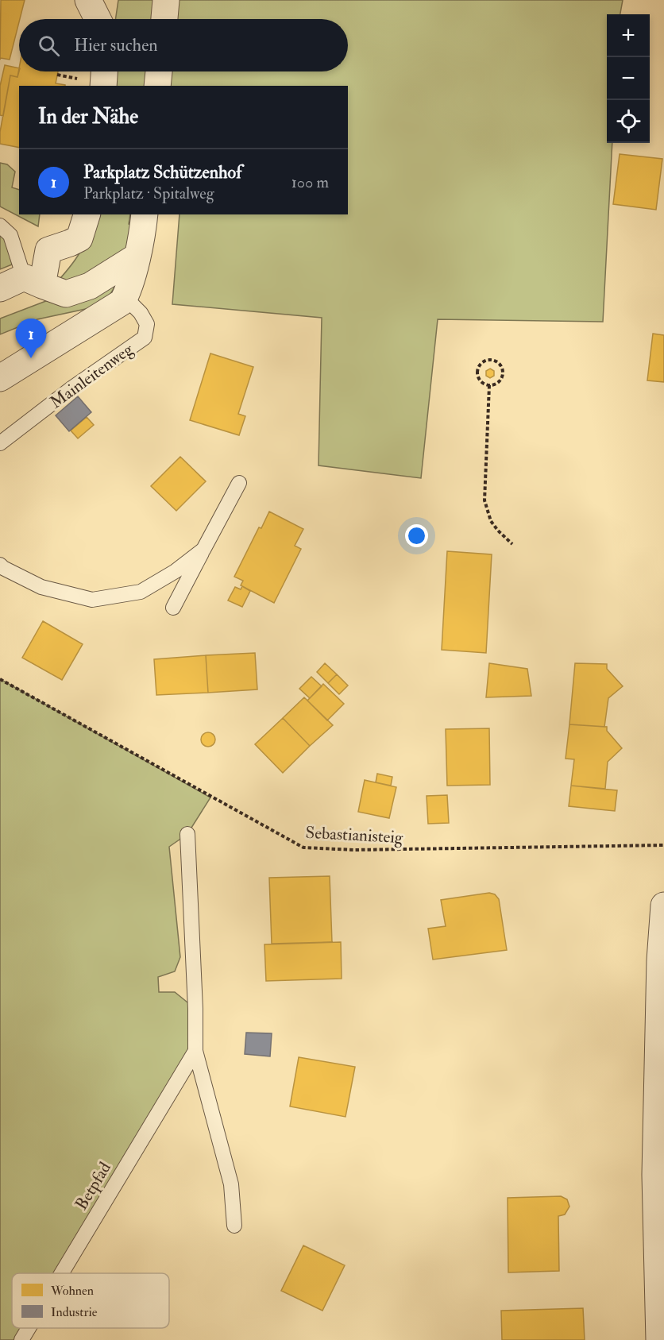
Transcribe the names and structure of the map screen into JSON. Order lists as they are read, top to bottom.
{
  "streets": {
    "lane": ["Mainleitenweg", "Betpfad"],
    "path": ["Sebastianisteig"]
  },
  "legend": ["Wohnen", "Industrie"],
  "page": {
    "map_buttons": ["+", "−"],
    "search": "Hier suchen",
    "heading": "In der Nähe",
    "list": [
      {
        "mark": "1",
        "name": "Parkplatz Schützenhof",
        "note": "Parkplatz · Spitalweg",
        "value": "100 m"
      }
    ],
    "pins": "1"
  }
}
